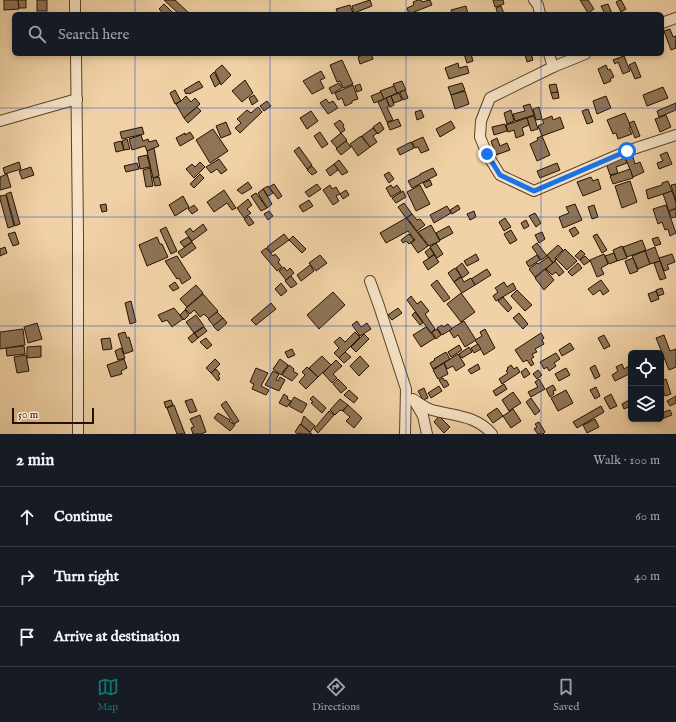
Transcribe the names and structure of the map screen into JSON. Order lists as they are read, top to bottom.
{
  "scale_bar": "50 m",
  "page": {
    "search": "Search here",
    "scale": "50 m",
    "heading": ["2 min", "Walk · 100 m"],
    "list": [
      ["Continue", "60 m"],
      ["Turn right", "40 m"],
      "Arrive at destination"
    ],
    "nav": ["Map", "Directions", "Saved"]
  }
}
